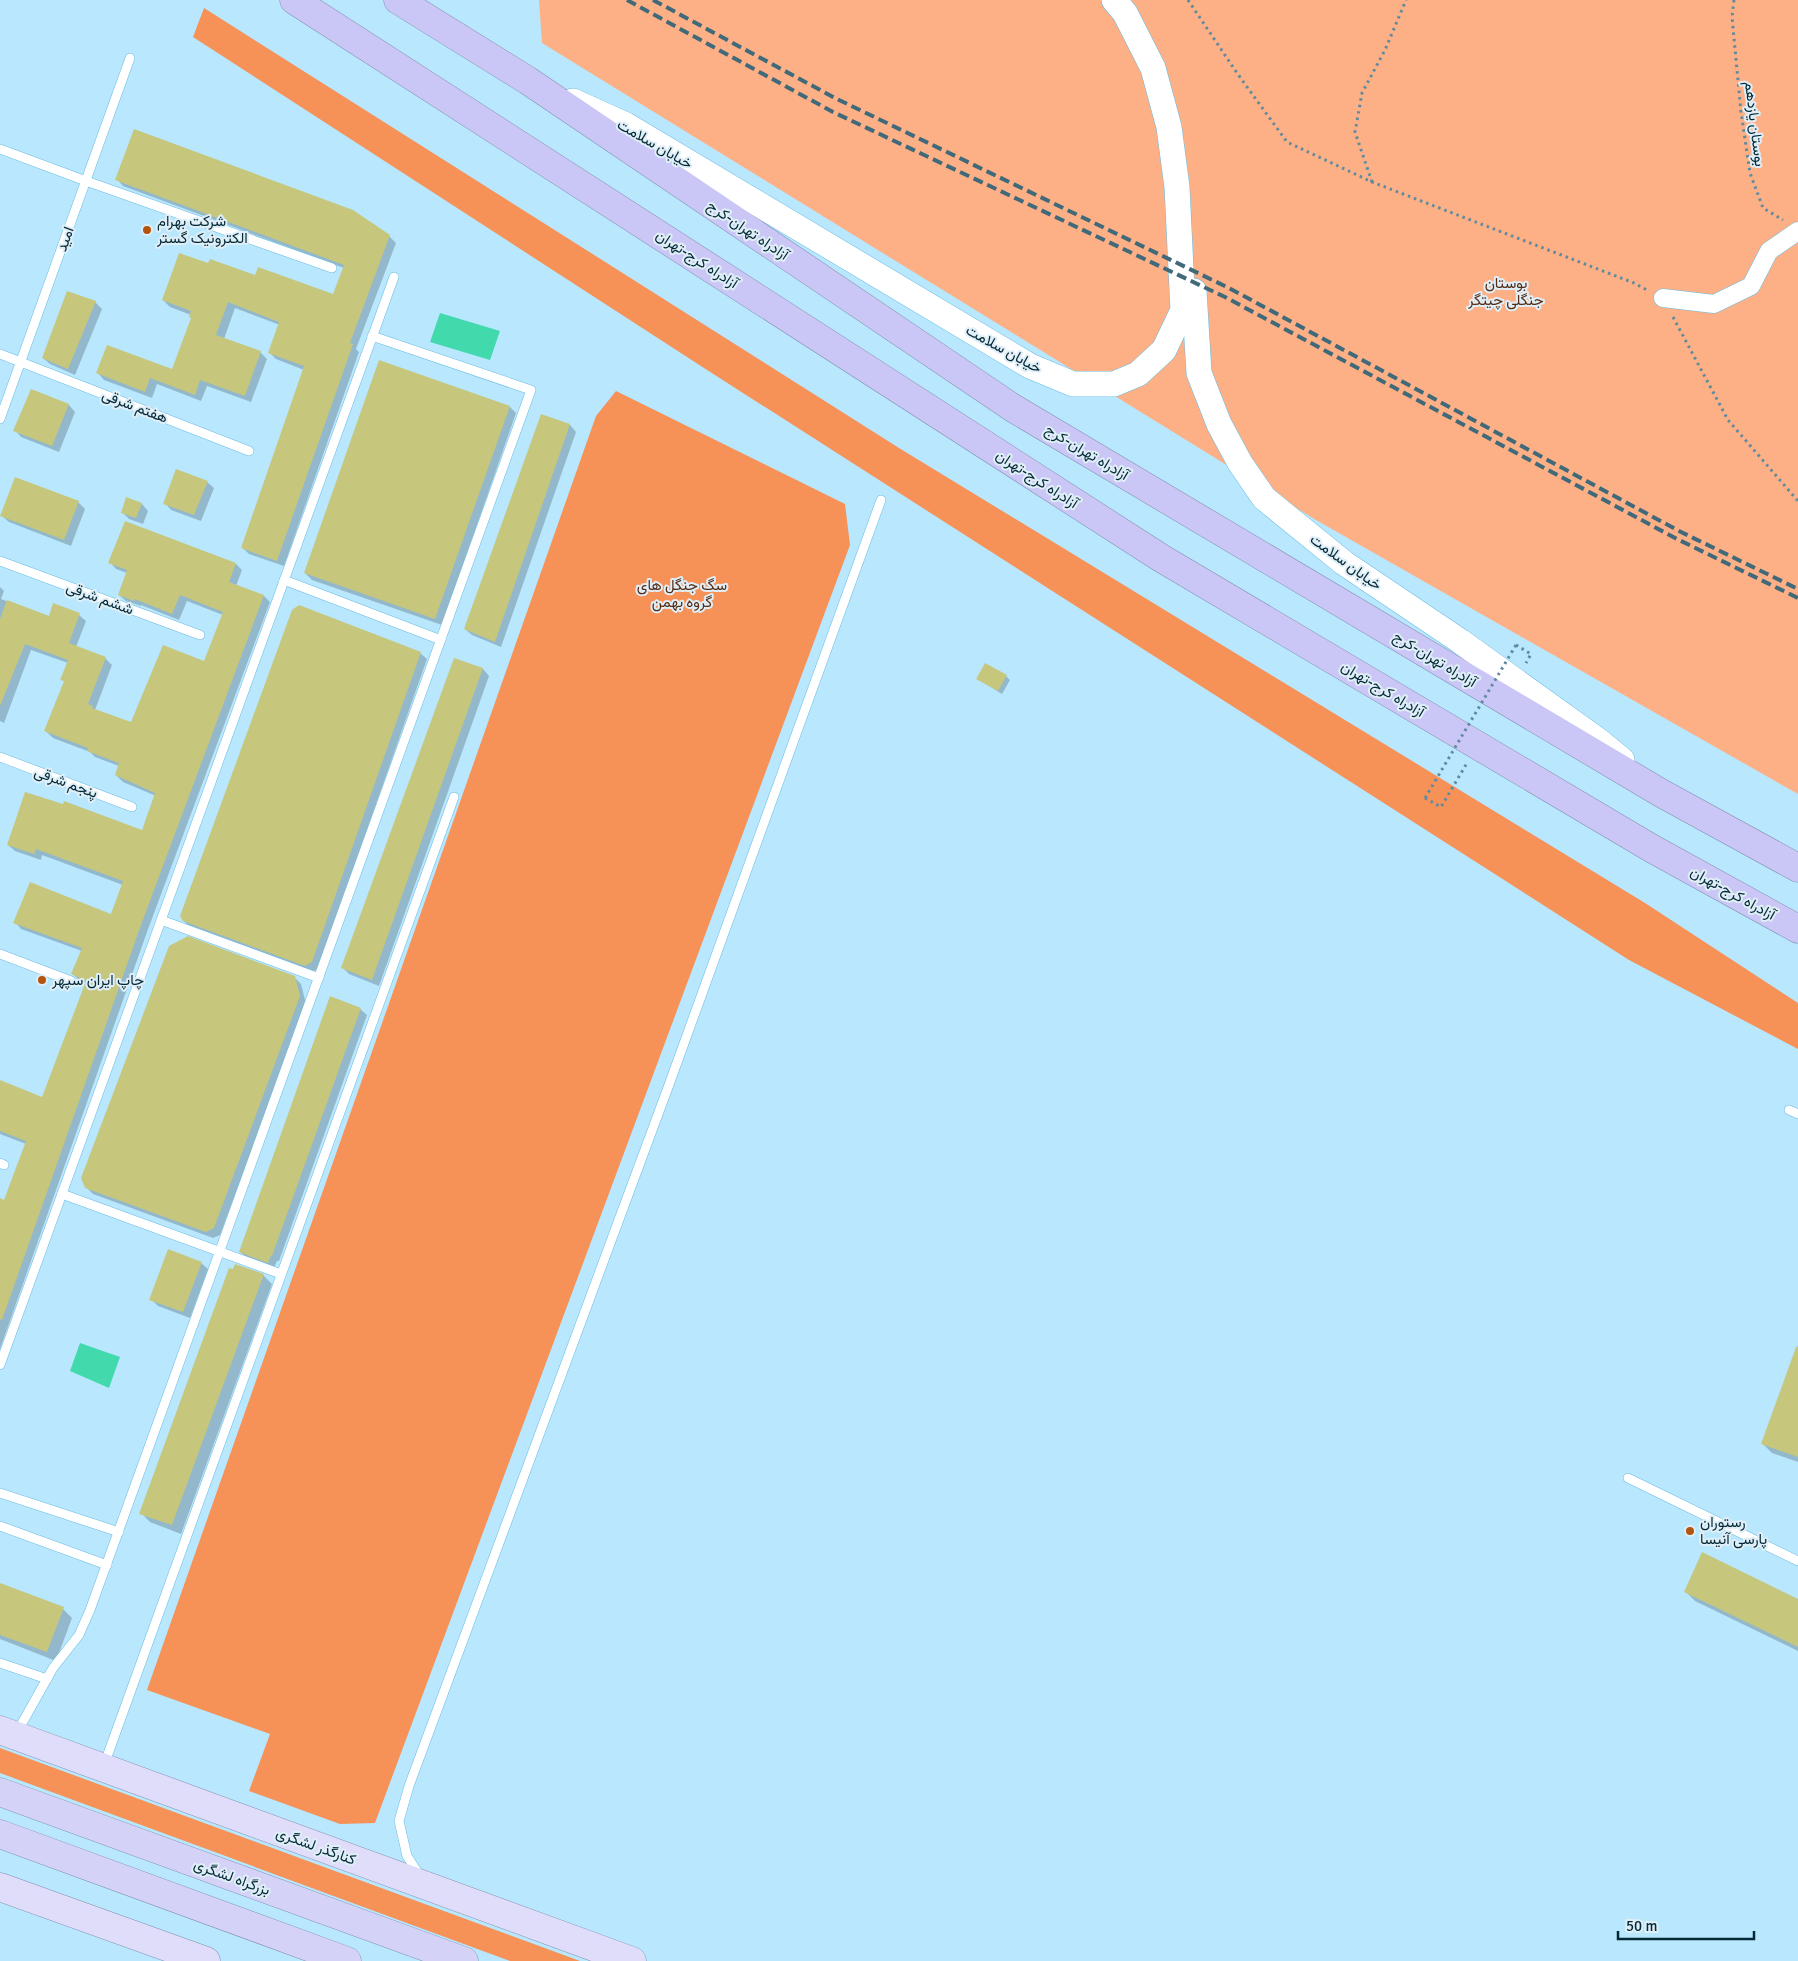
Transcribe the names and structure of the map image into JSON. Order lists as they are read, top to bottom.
{
  "streets": {
    "highway": ["آزادراه تهران-کرج", "آزادراه کرج-تهران", "بزرگراه لشگری"],
    "main road": ["خیابان سلامت", "کنارگذر لشگری"],
    "lane": [
      "امید",
      "هفتم شرقی",
      "ششم شرقی",
      "پنجم شرقی"
    ],
    "path": ["بوستان یازدهم"]
  },
  "crossings": [
    ["خیابان سلامت", "آزادراه تهران-کرج"],
    ["امید", "هفتم شرقی"]
  ],
  "parks": ["بوستان جنگلی چیتگر", "سگ جنگل های گروه بهمن"],
  "places": ["شرکت بهرام الکترونیک گستر", "چاپ ایران سپهر", "رستوران پارسی آنیسا"],
  "scale_bar": "50 m"
}
